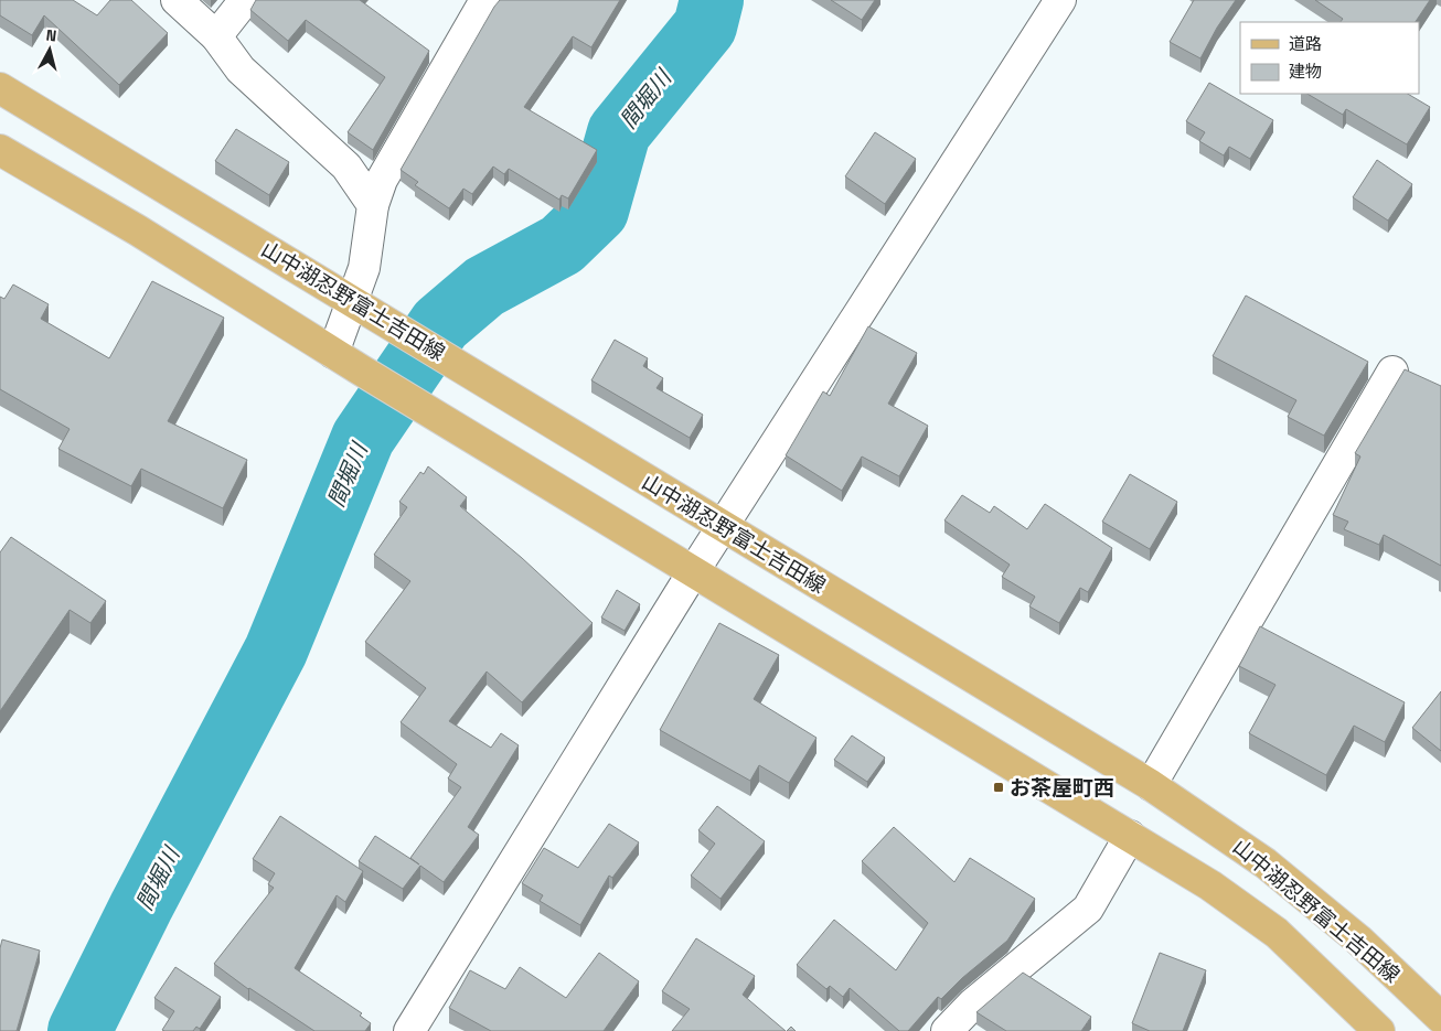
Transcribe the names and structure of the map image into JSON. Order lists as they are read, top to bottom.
{
  "streets": {
    "main road": ["山中湖忍野富士吉田線"]
  },
  "water": ["間堀川"],
  "places": {
    "transit": ["お茶屋町西"]
  },
  "legend": ["道路", "建物"],
  "north": "top"
}
